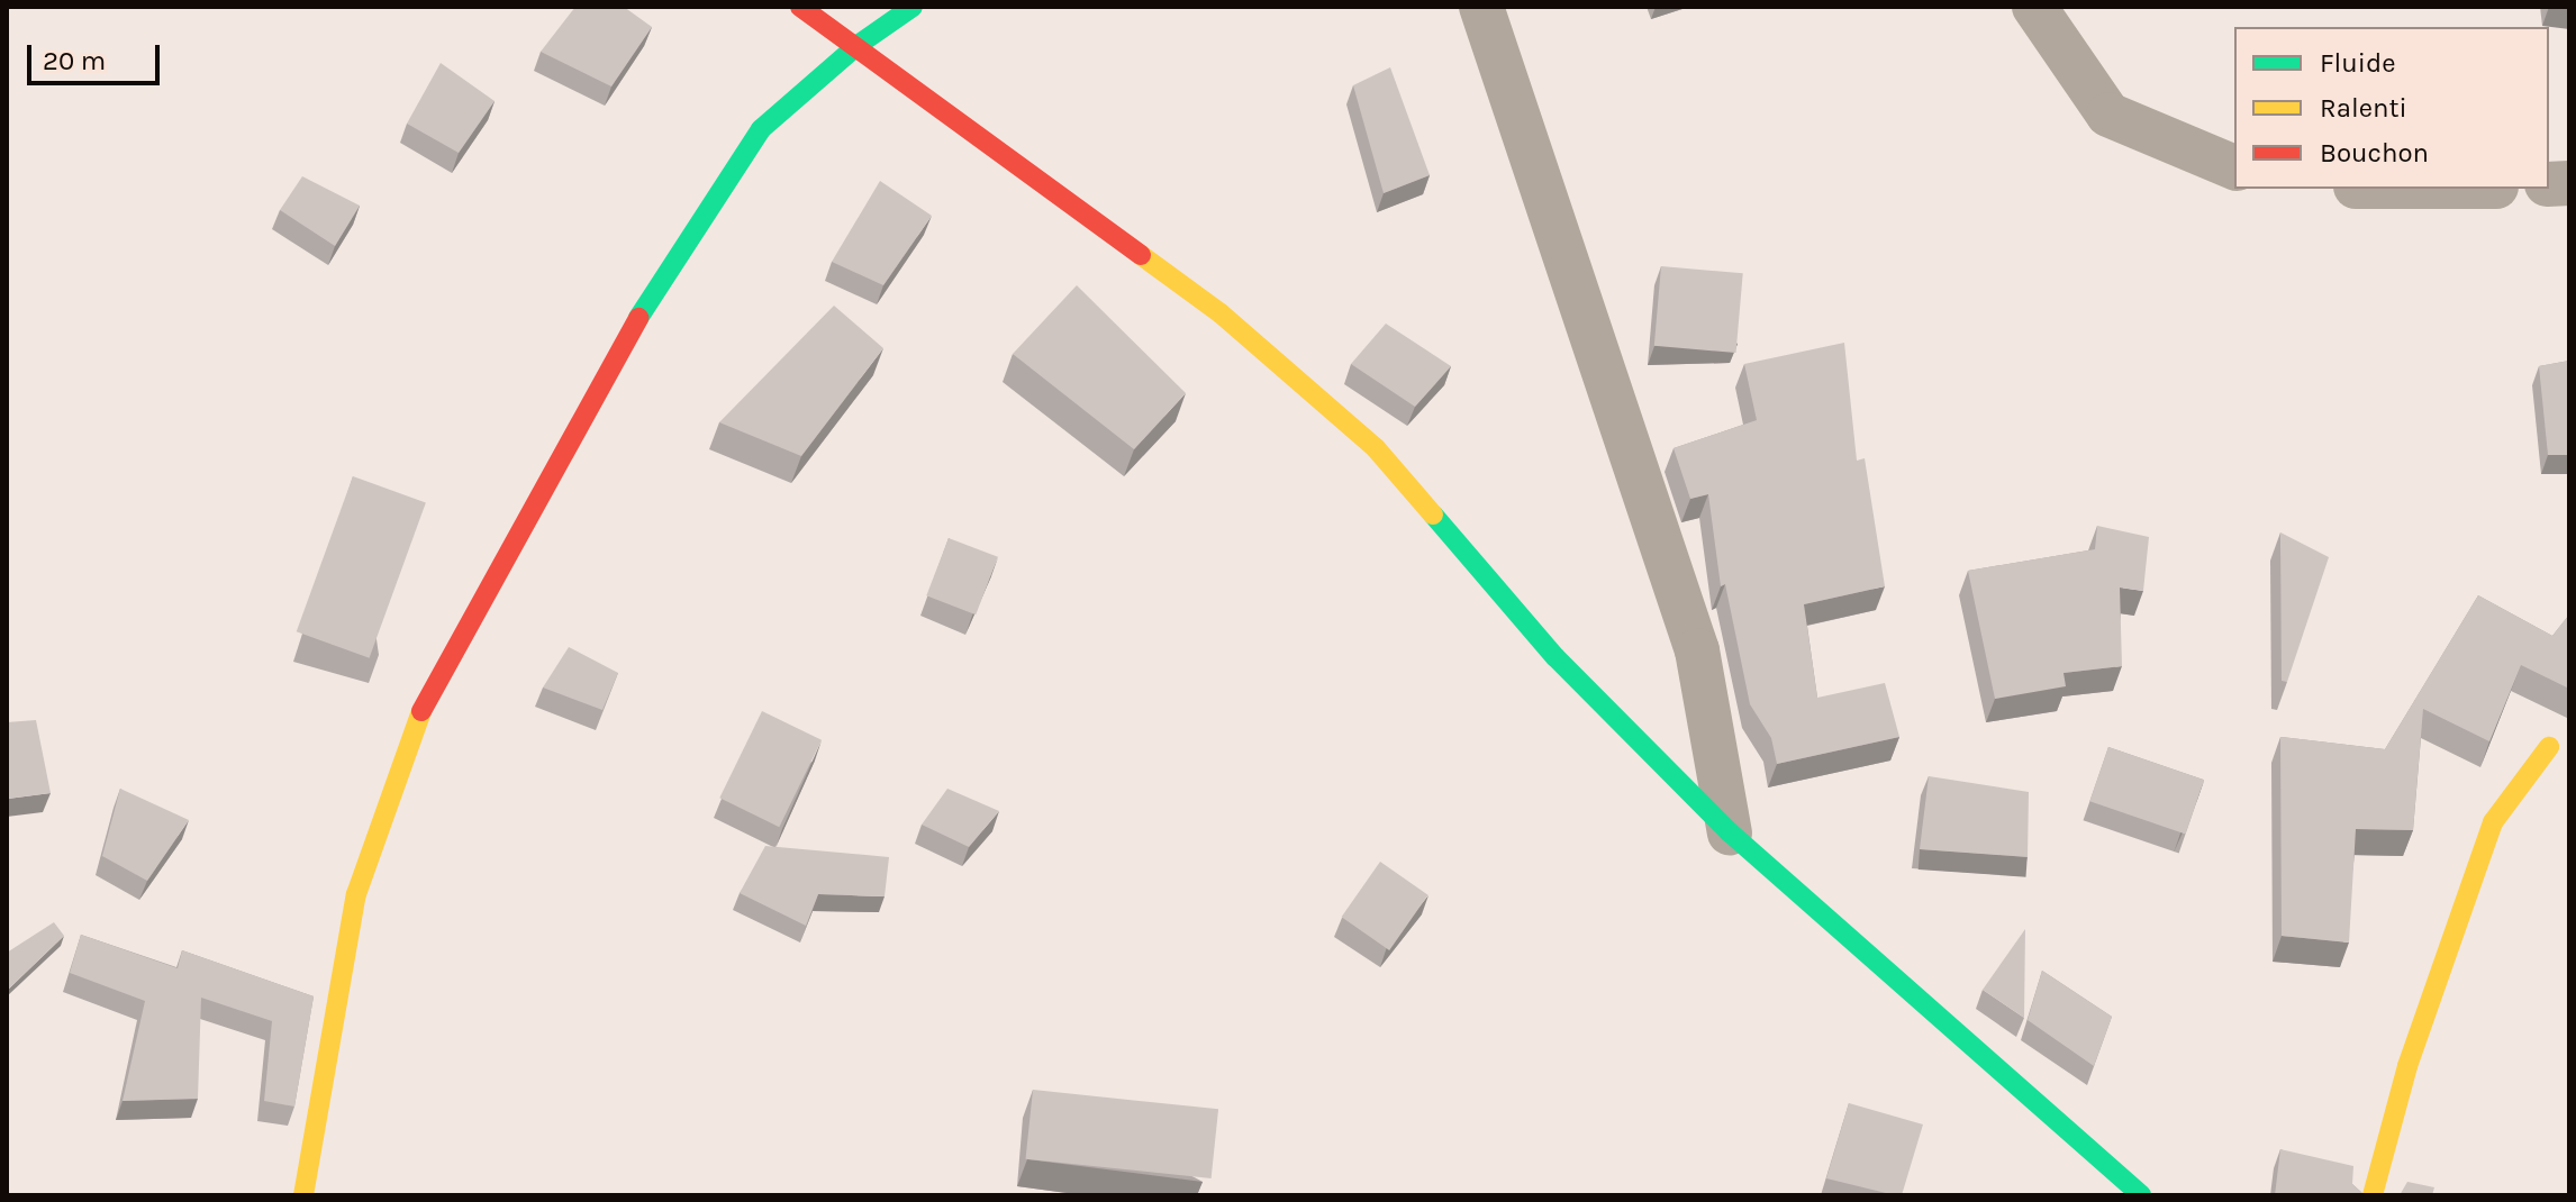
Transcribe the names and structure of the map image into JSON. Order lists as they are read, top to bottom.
{
  "legend": ["Fluide", "Ralenti", "Bouchon"],
  "scale_bar": "20 m"
}
